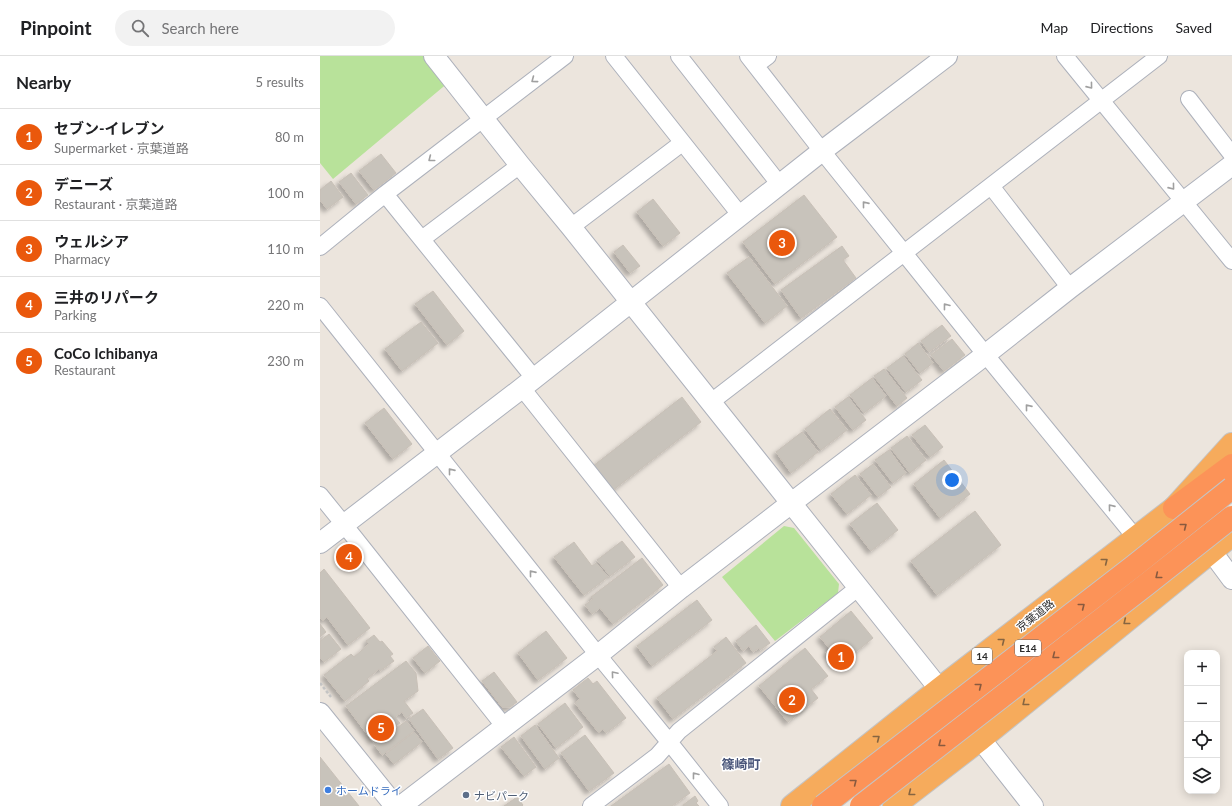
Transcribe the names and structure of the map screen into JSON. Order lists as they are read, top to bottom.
{
  "streets": {
    "highway": ["京葉道路", "E14", "14"]
  },
  "districts": ["篠崎町"],
  "places": ["ホームドライ", "ナビパーク"],
  "page": {
    "header": "Pinpoint",
    "search": "Search here",
    "nav": ["Map", "Directions", "Saved"],
    "heading": ["Nearby", "5 results"],
    "list": [
      {
        "mark": "1",
        "name": "セブン-イレブン",
        "note": "Supermarket · 京葉道路",
        "value": "80 m"
      },
      {
        "mark": "2",
        "name": "デニーズ",
        "note": "Restaurant · 京葉道路",
        "value": "100 m"
      },
      {
        "mark": "3",
        "name": "ウェルシア",
        "note": "Pharmacy",
        "value": "110 m"
      },
      {
        "mark": "4",
        "name": "三井のリパーク",
        "note": "Parking",
        "value": "220 m"
      },
      {
        "mark": "5",
        "name": "CoCo Ichibanya",
        "note": "Restaurant",
        "value": "230 m"
      }
    ],
    "pins": [
      "3",
      "4",
      "1",
      "2",
      "5"
    ],
    "map_buttons": ["+", "−"]
  }
}
